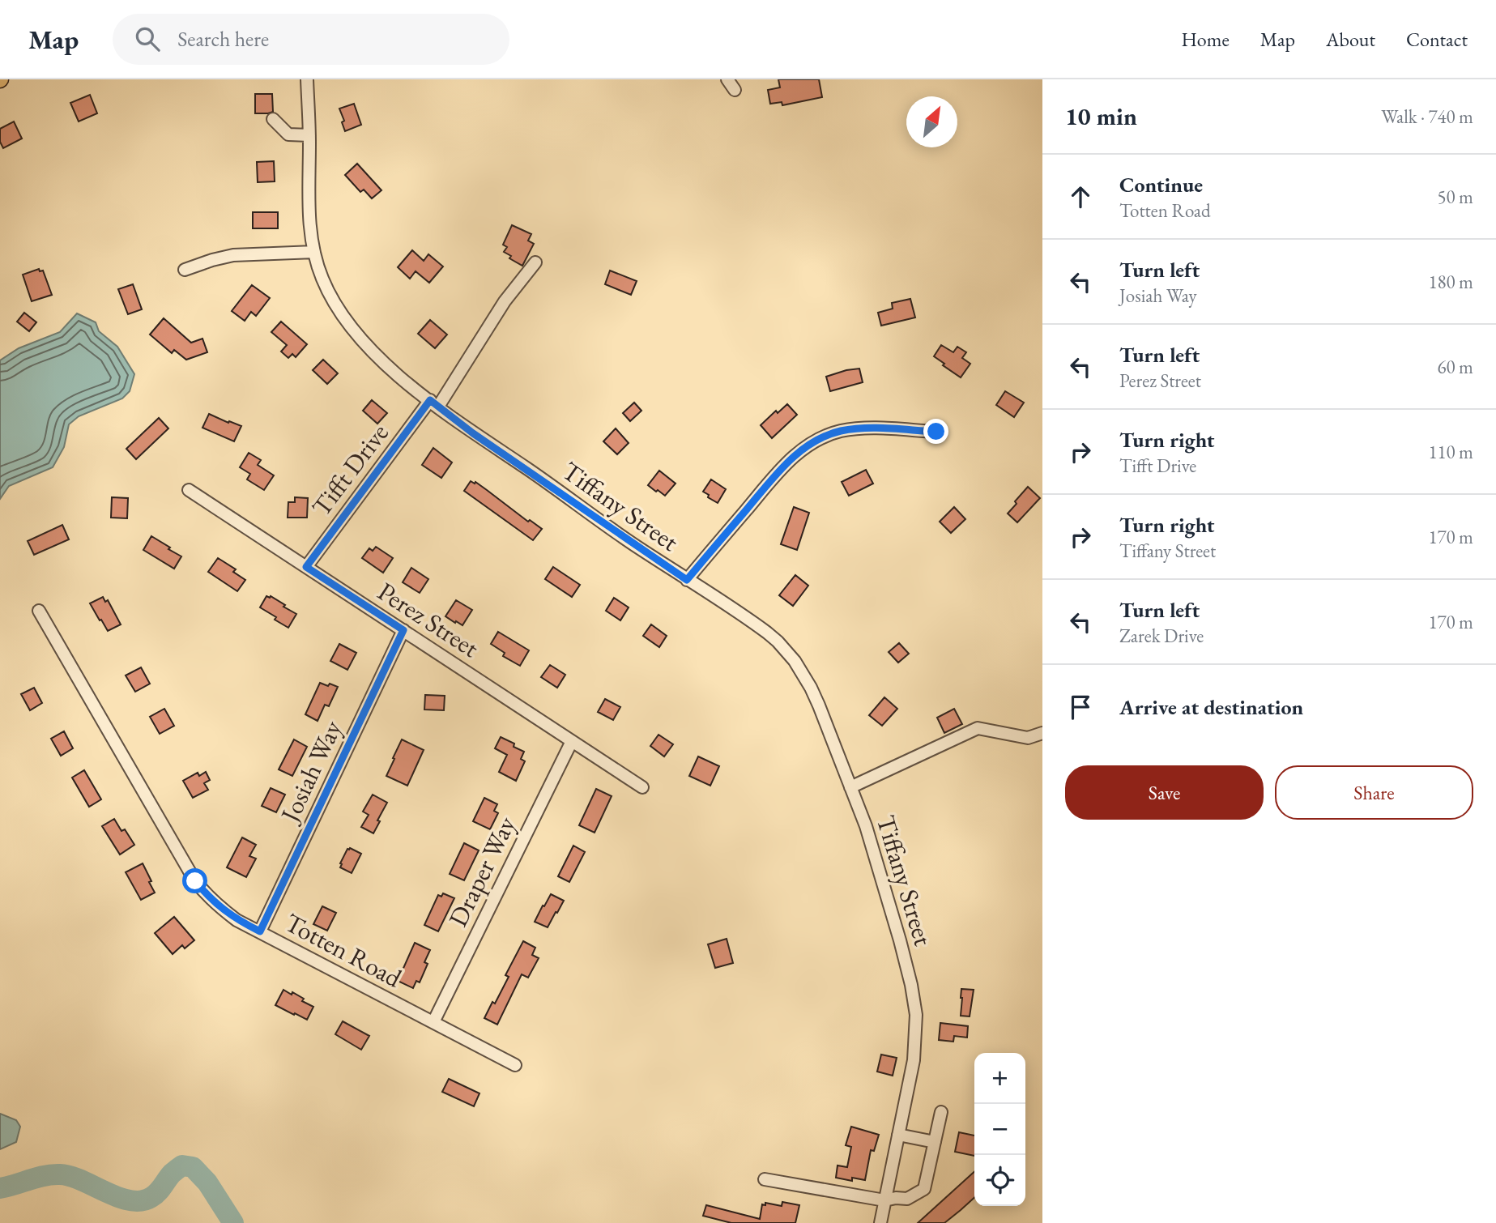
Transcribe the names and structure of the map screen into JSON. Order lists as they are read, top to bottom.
{
  "streets": {
    "street": [
      "Tifft Drive",
      "Tiffany Street",
      "Perez Street",
      "Josiah Way",
      "Draper Way",
      "Totten Road"
    ]
  },
  "crossings": [
    ["Tifft Drive", "Tiffany Street"],
    ["Tifft Drive", "Perez Street"],
    ["Perez Street", "Josiah Way"],
    ["Perez Street", "Draper Way"],
    ["Josiah Way", "Totten Road"],
    ["Draper Way", "Totten Road"]
  ],
  "north": "top right",
  "page": {
    "header": "Map",
    "search": "Search here",
    "nav": [
      "Home",
      "Map",
      "About",
      "Contact"
    ],
    "heading": ["10 min", "Walk · 740 m"],
    "list": [
      ["Continue", "Totten Road", "50 m"],
      ["Turn left", "Josiah Way", "180 m"],
      ["Turn left", "Perez Street", "60 m"],
      ["Turn right", "Tifft Drive", "110 m"],
      ["Turn right", "Tiffany Street", "170 m"],
      ["Turn left", "Zarek Drive", "170 m"],
      "Arrive at destination"
    ],
    "buttons": ["Save", "Share"],
    "map_buttons": ["+", "−"]
  }
}
